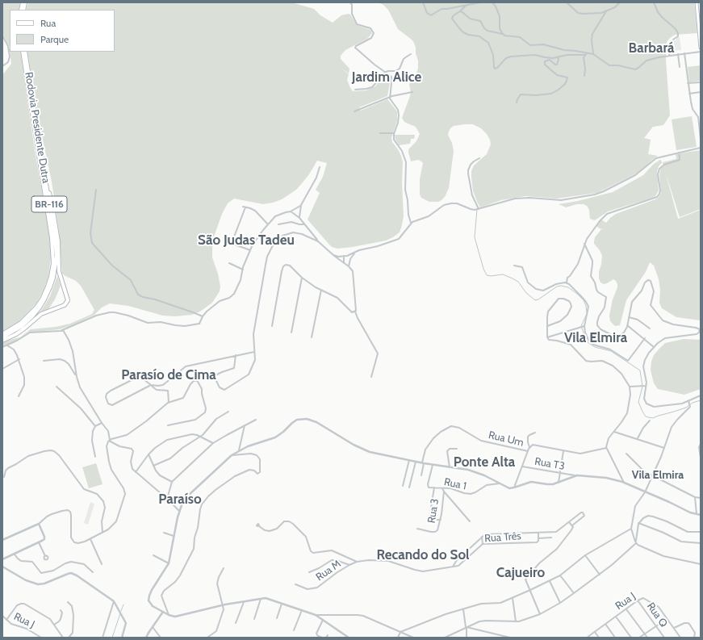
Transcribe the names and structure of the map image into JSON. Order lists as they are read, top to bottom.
{
  "streets": {
    "highway": ["Rodovia Presidente Dutra", "BR-116"],
    "street": [
      "Rua Um",
      "Rua T3",
      "Rua 1",
      "Rua 3",
      "Rua Três",
      "Rua M",
      "Rua J",
      "Rua Q"
    ]
  },
  "crossings": [
    ["Rua Três", "Rua M"],
    ["Rua J", "Rua Q"]
  ],
  "districts": [
    "Barbará",
    "Jardim Alice",
    "São Judas Tadeu",
    "Vila Elmira",
    "Parasío de Cima",
    "Ponte Alta",
    "Vila Elmira",
    "Paraíso",
    "Recando do Sol",
    "Cajueiro"
  ],
  "legend": ["Rua", "Parque"]
}
